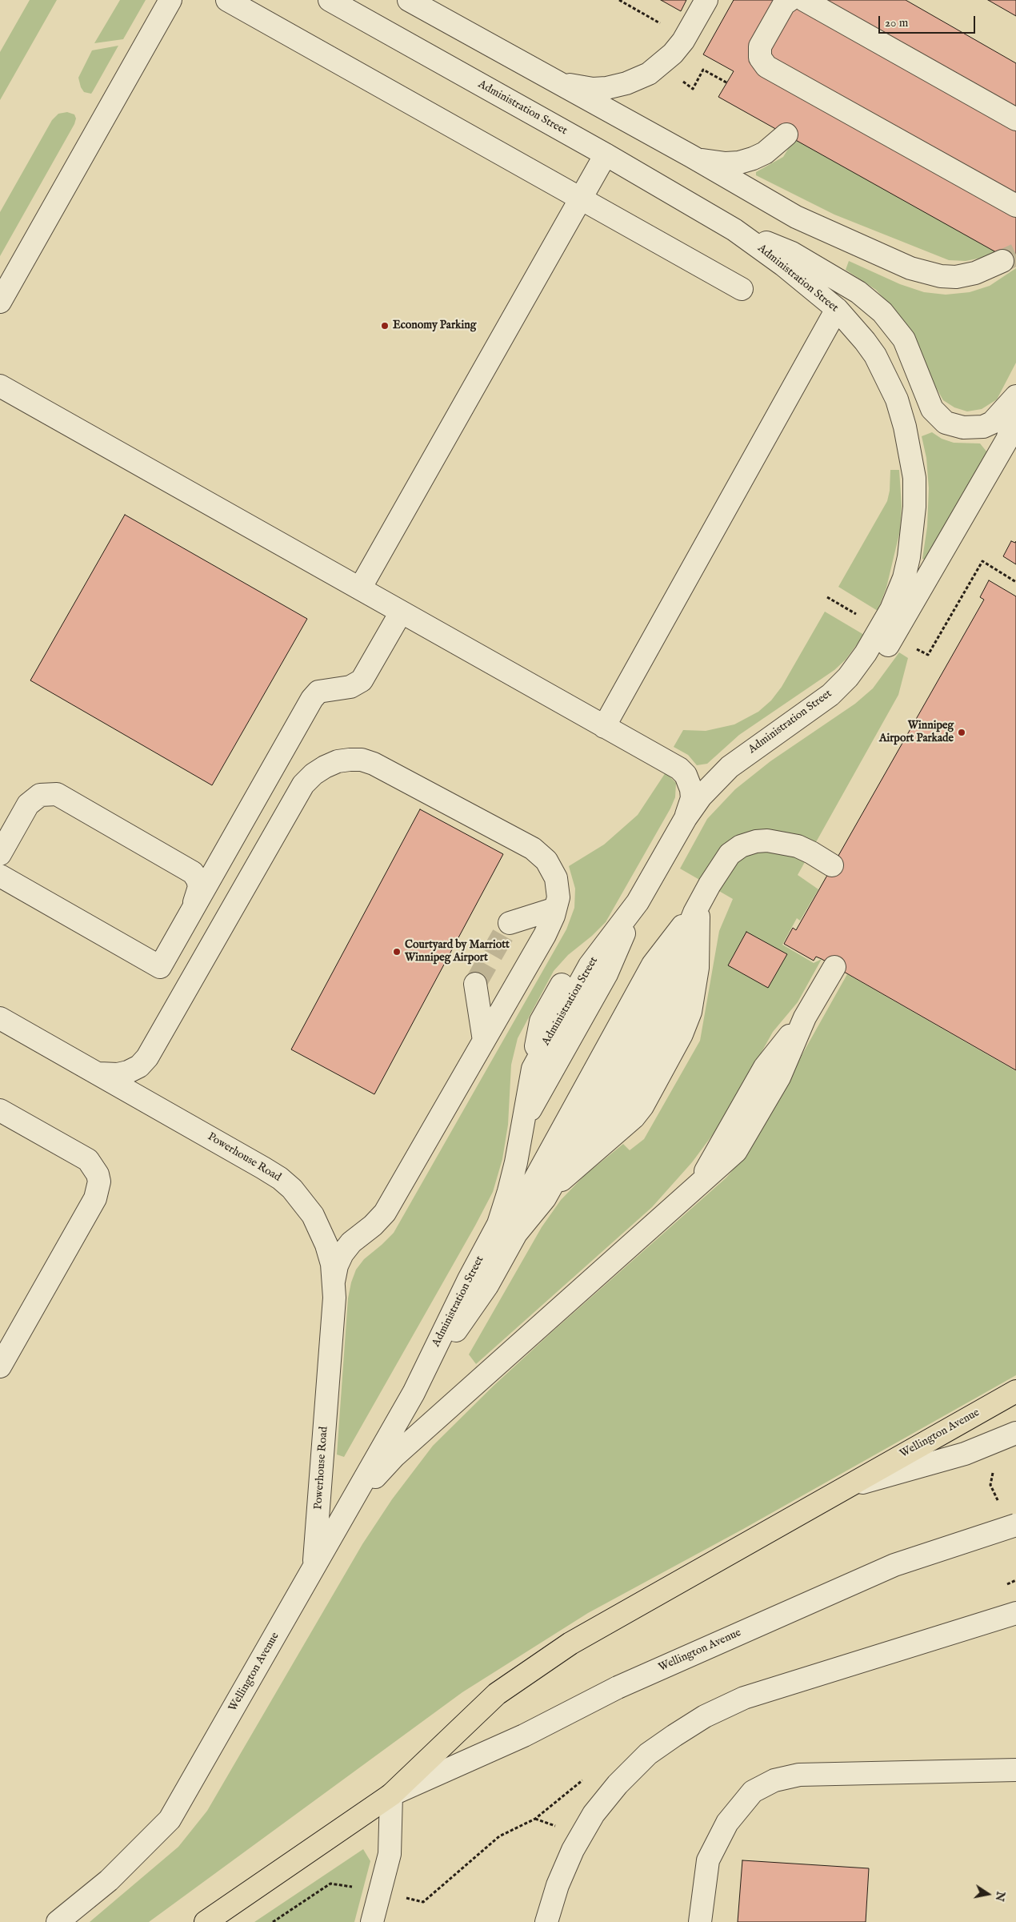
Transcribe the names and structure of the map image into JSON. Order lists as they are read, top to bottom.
{
  "streets": {
    "main road": ["Wellington Avenue"],
    "street": ["Administration Street", "Powerhouse Road"]
  },
  "crossings": [
    ["Administration Street", "Wellington Avenue"],
    ["Powerhouse Road", "Wellington Avenue"]
  ],
  "places": ["Economy Parking", "Winnipeg Airport Parkade", "Courtyard by Marriott Winnipeg Airport"],
  "scale_bar": "20 m",
  "north": "right"
}
